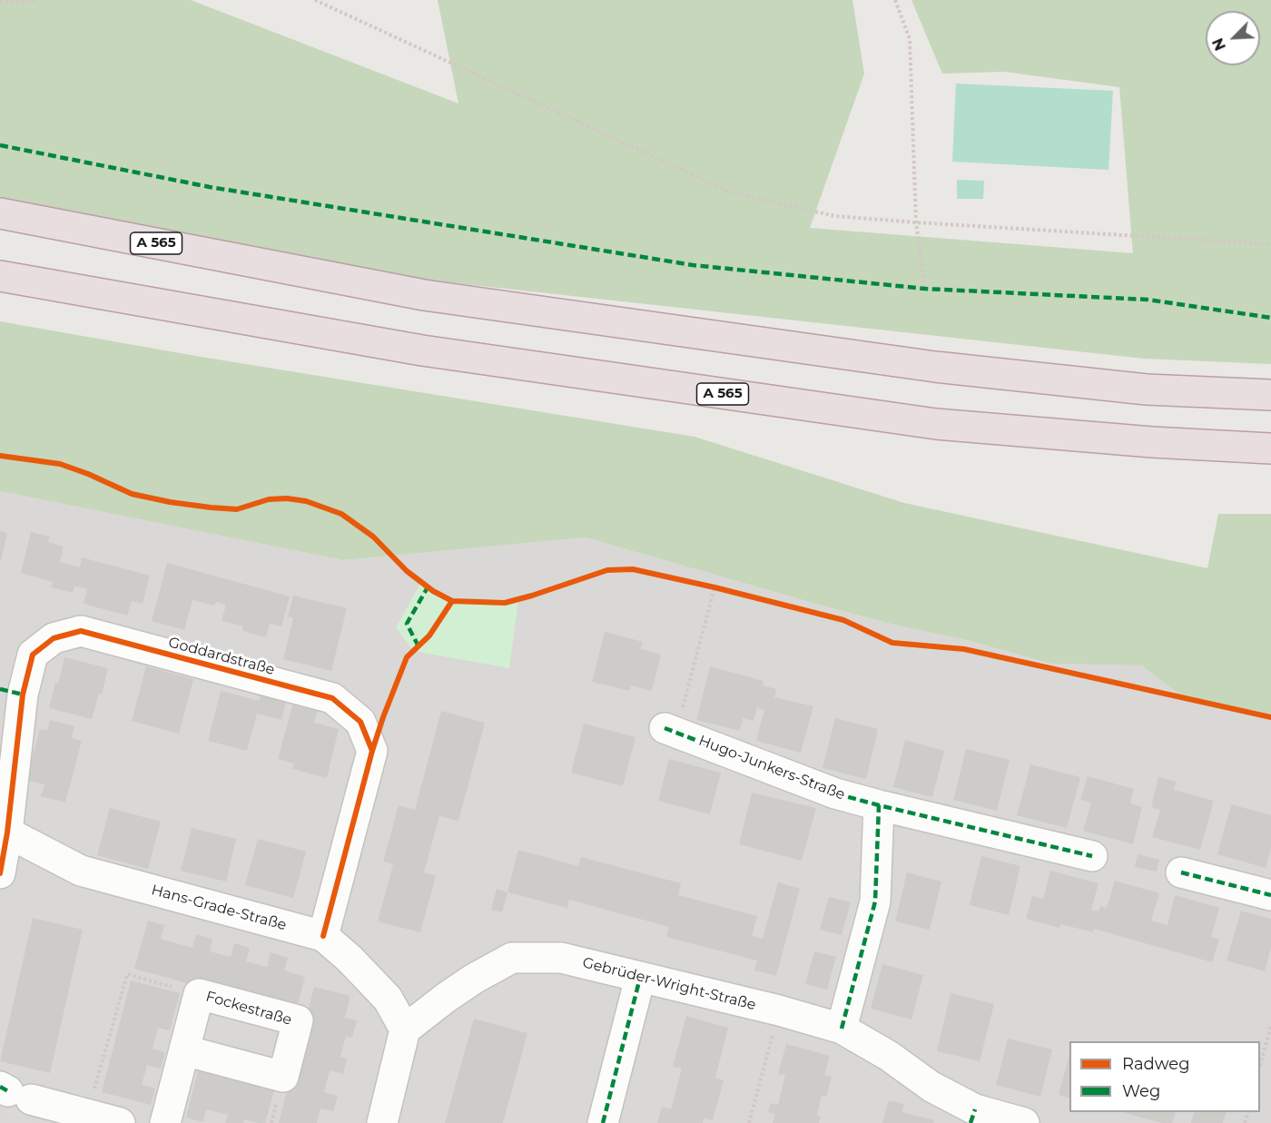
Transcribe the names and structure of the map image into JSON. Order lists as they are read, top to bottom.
{
  "streets": {
    "highway": ["A 565"],
    "street": [
      "Goddardstraße",
      "Hugo-Junkers-Straße",
      "Hans-Grade-Straße",
      "Gebrüder-Wright-Straße",
      "Fockestraße"
    ]
  },
  "crossings": [
    ["Goddardstraße", "Hans-Grade-Straße"],
    ["Hans-Grade-Straße", "Gebrüder-Wright-Straße"]
  ],
  "legend": ["Radweg", "Weg"],
  "north": "bottom left"
}
